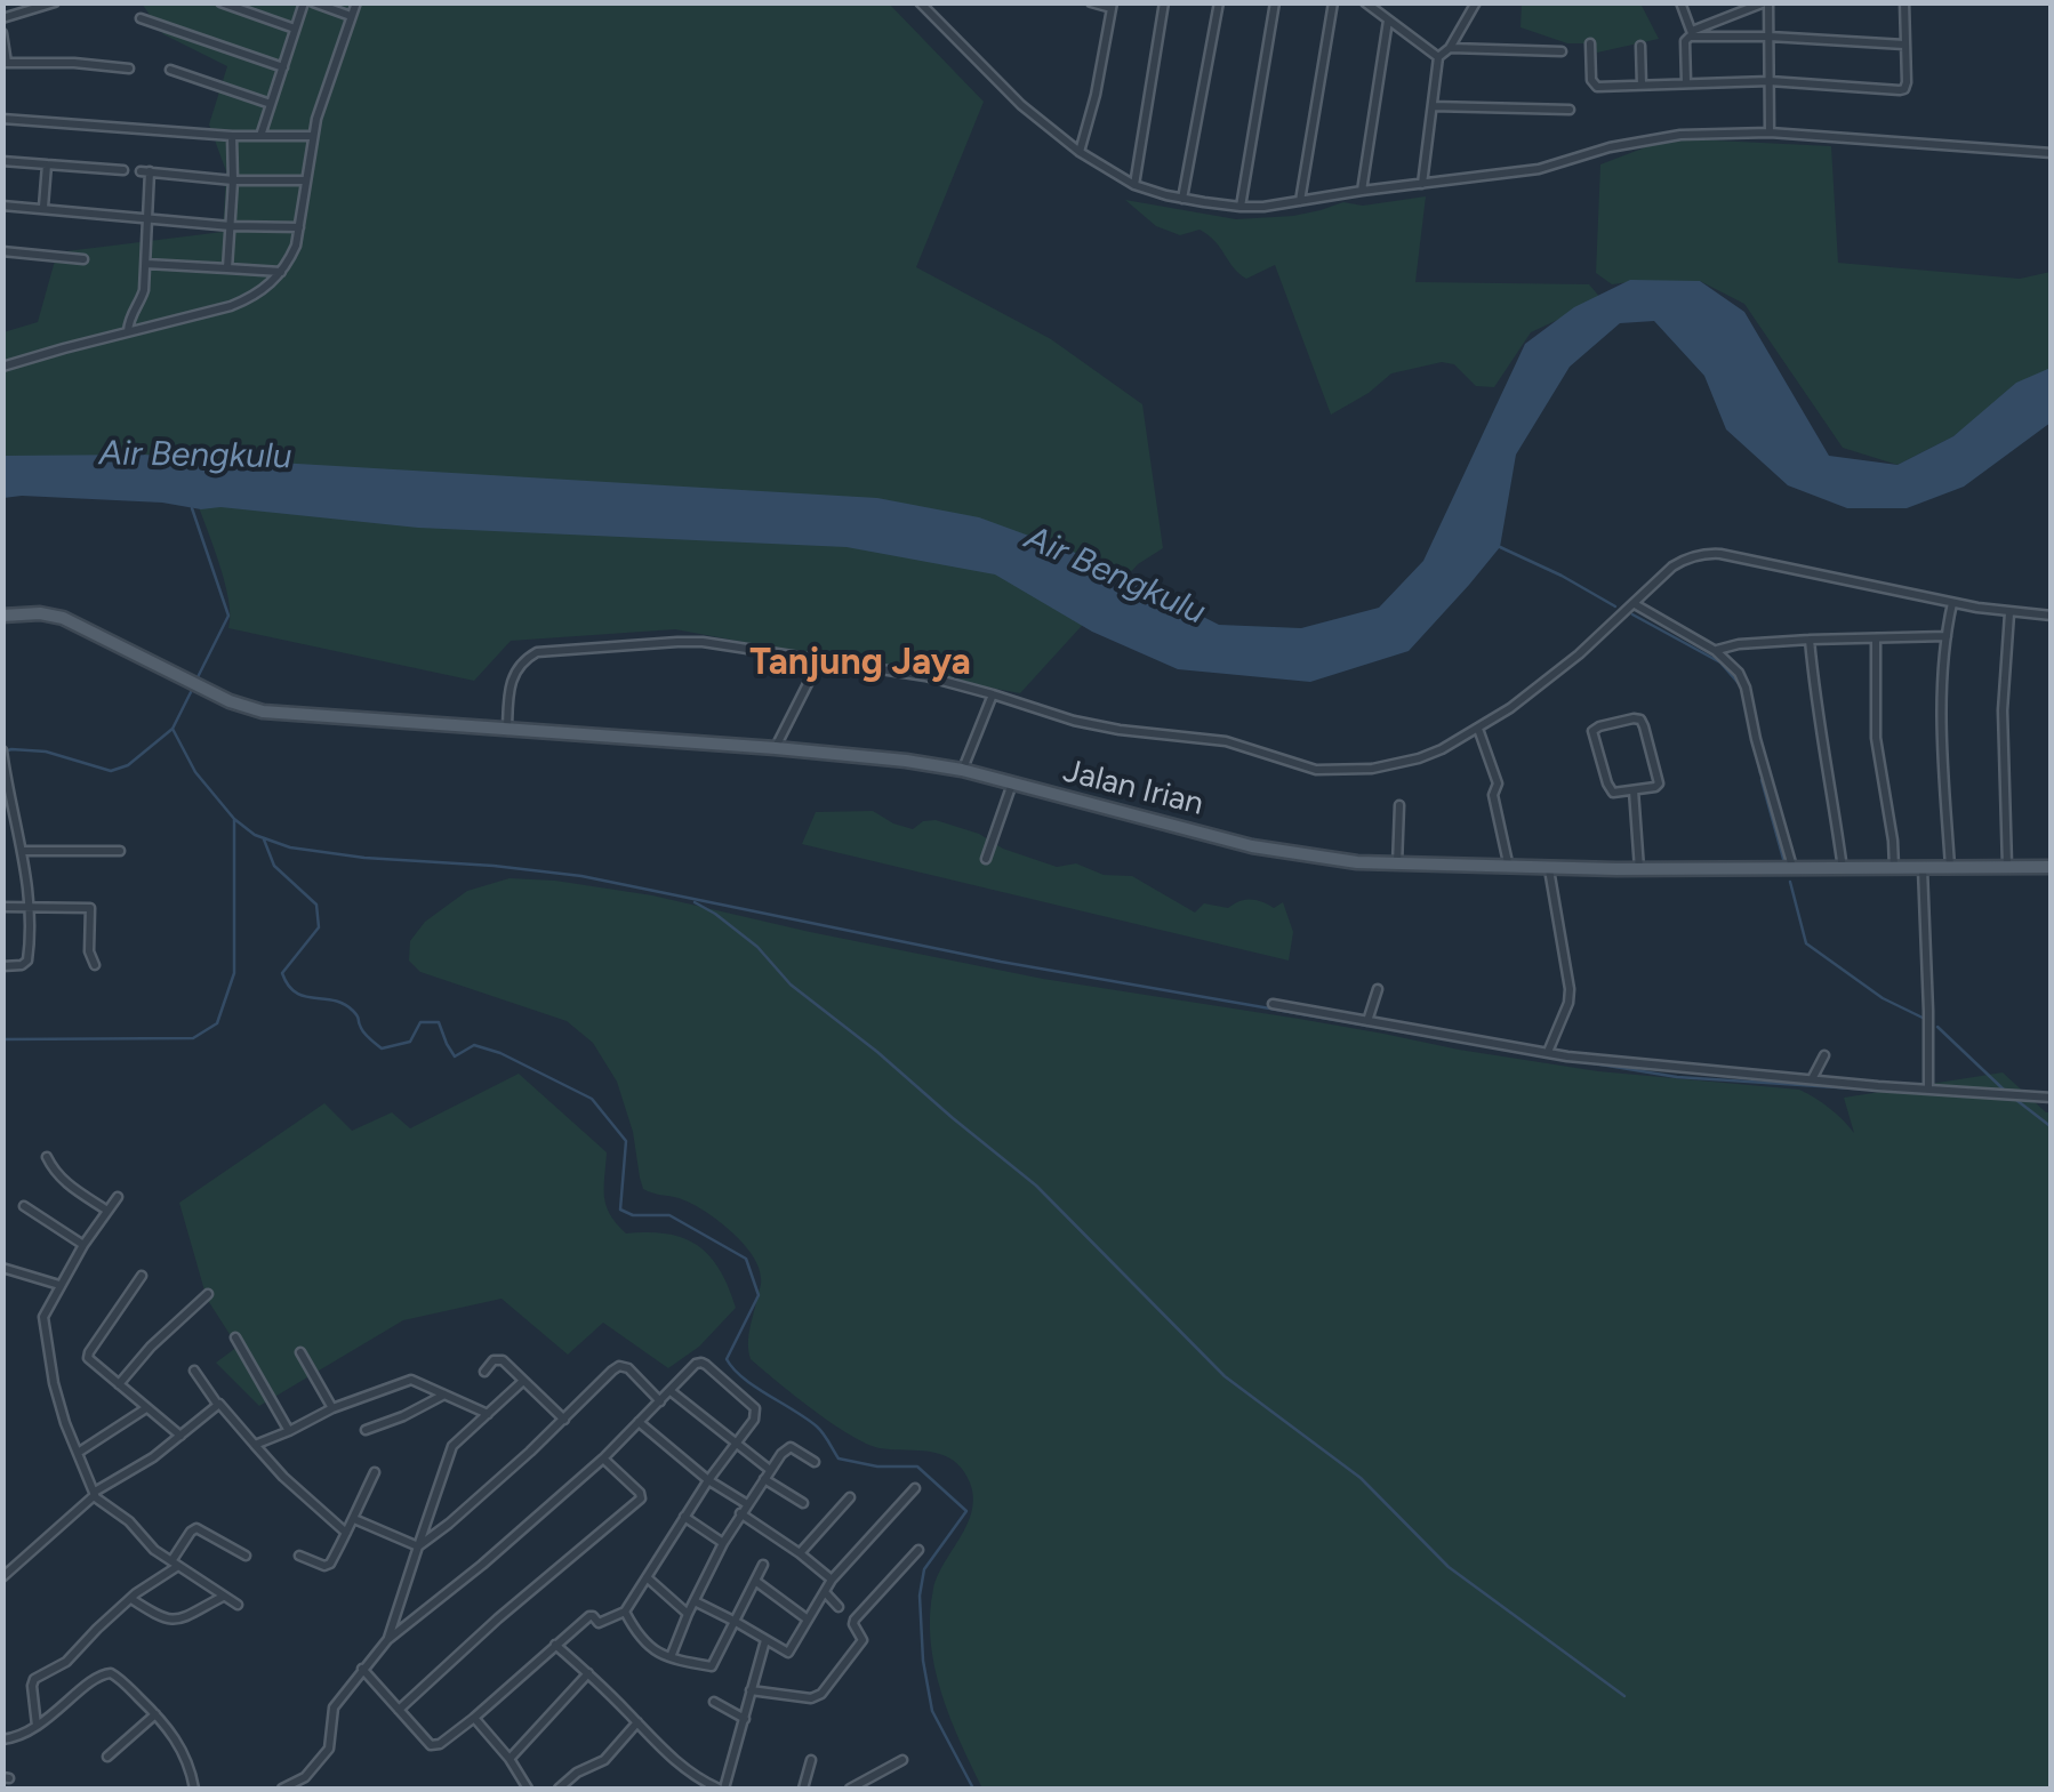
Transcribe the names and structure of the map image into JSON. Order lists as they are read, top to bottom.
{
  "streets": {
    "main road": ["Jalan Irian"]
  },
  "districts": ["Tanjung Jaya"],
  "water": ["Air Bengkulu"]
}
